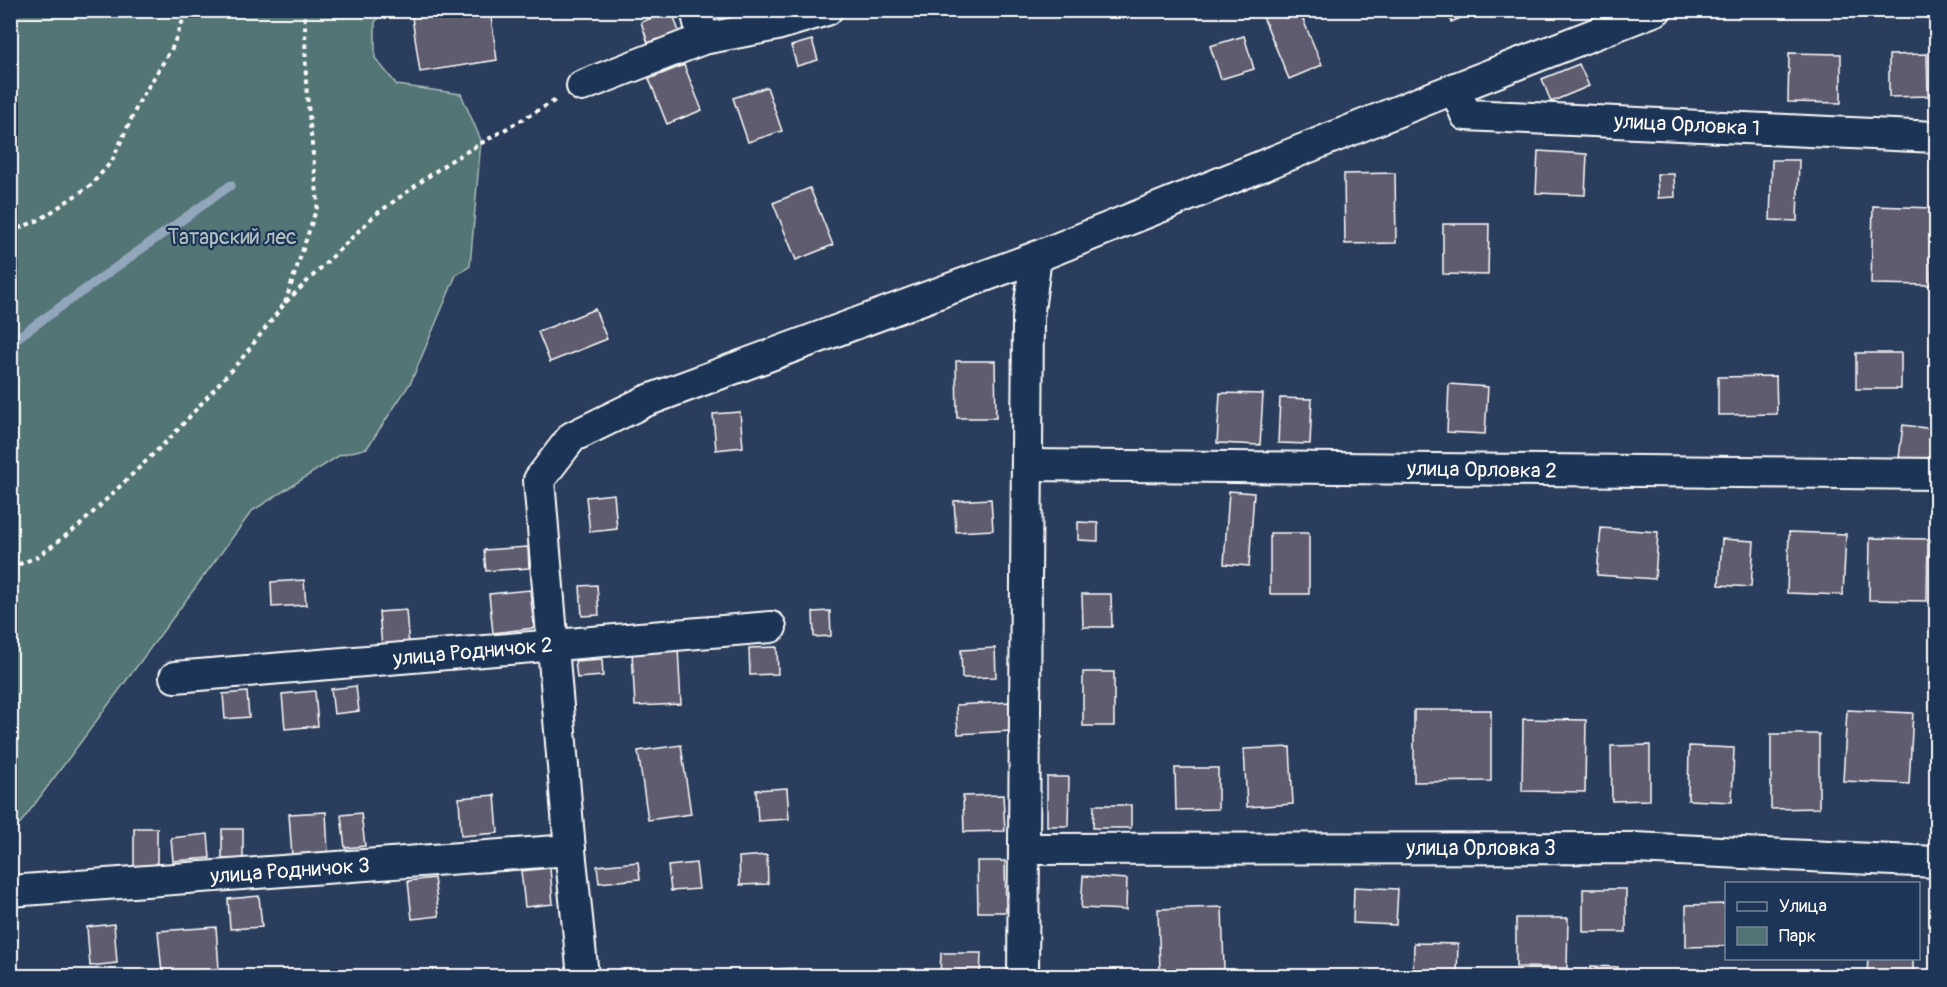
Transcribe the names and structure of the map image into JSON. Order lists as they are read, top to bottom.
{
  "streets": {
    "street": [
      "улица Орловка 1",
      "улица Орловка 2",
      "улица Родничок 2",
      "улица Орловка 3",
      "улица Родничок 3"
    ]
  },
  "parks": ["Татарский лес"],
  "legend": ["Улица", "Парк"]
}
